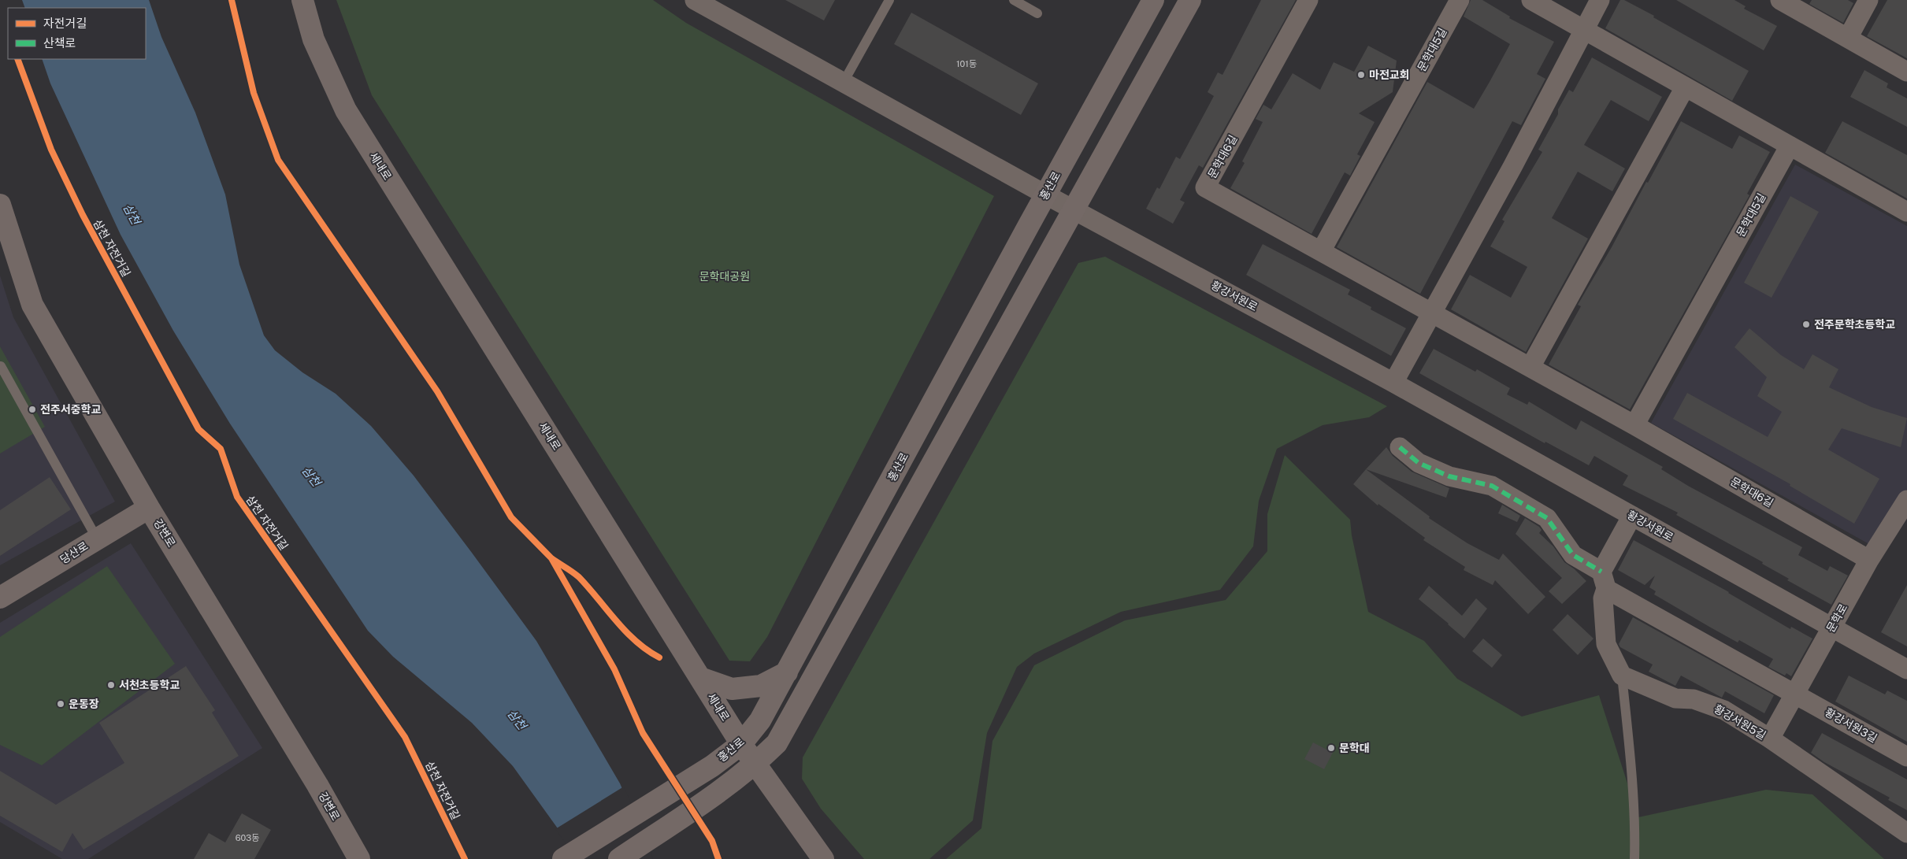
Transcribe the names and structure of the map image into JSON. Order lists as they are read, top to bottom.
{
  "streets": {
    "street": [
      "문학대5길",
      "문학대6길",
      "세내로",
      "홍산로",
      "황강서원로",
      "강변로",
      "당산로",
      "문학로",
      "황강서원5길",
      "황강서원3길"
    ],
    "cycle path": ["삼천 자전거길"]
  },
  "crossings": [
    ["문학대5길", "문학대6길"],
    ["문학대6길", "문학로"],
    ["세내로", "홍산로"],
    ["홍산로", "황강서원로"],
    ["황강서원로", "문학로"],
    ["강변로", "당산로"],
    ["문학로", "황강서원5길"],
    ["문학로", "황강서원3길"]
  ],
  "water": ["삼천"],
  "parks": ["문학대공원"],
  "places": [
    "마전교회",
    "전주문학초등학교",
    "전주서중학교",
    "서천초등학교",
    "운동장",
    "문학대"
  ],
  "house_numbers": ["101동", "603동"],
  "legend": ["자전거길", "산책로"]
}
